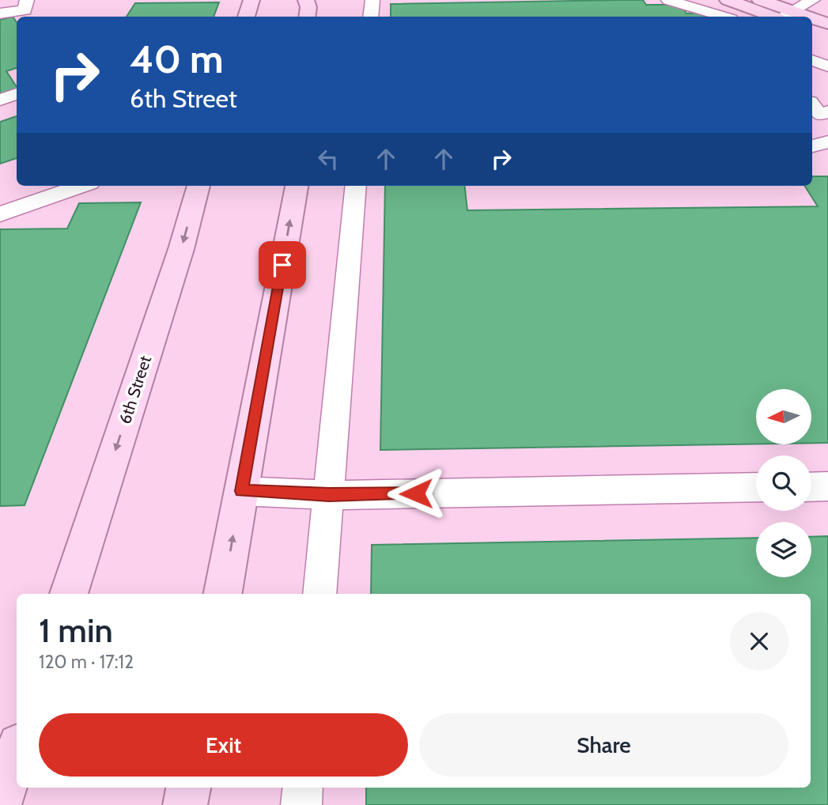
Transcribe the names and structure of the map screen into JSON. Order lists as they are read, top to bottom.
{
  "streets": {
    "main road": ["6th Street"]
  },
  "north": "left",
  "page": {
    "turn": ["40 m", "6th Street"],
    "heading": ["1 min", "120 m · 17:12"],
    "buttons": ["Exit", "Share"]
  }
}
